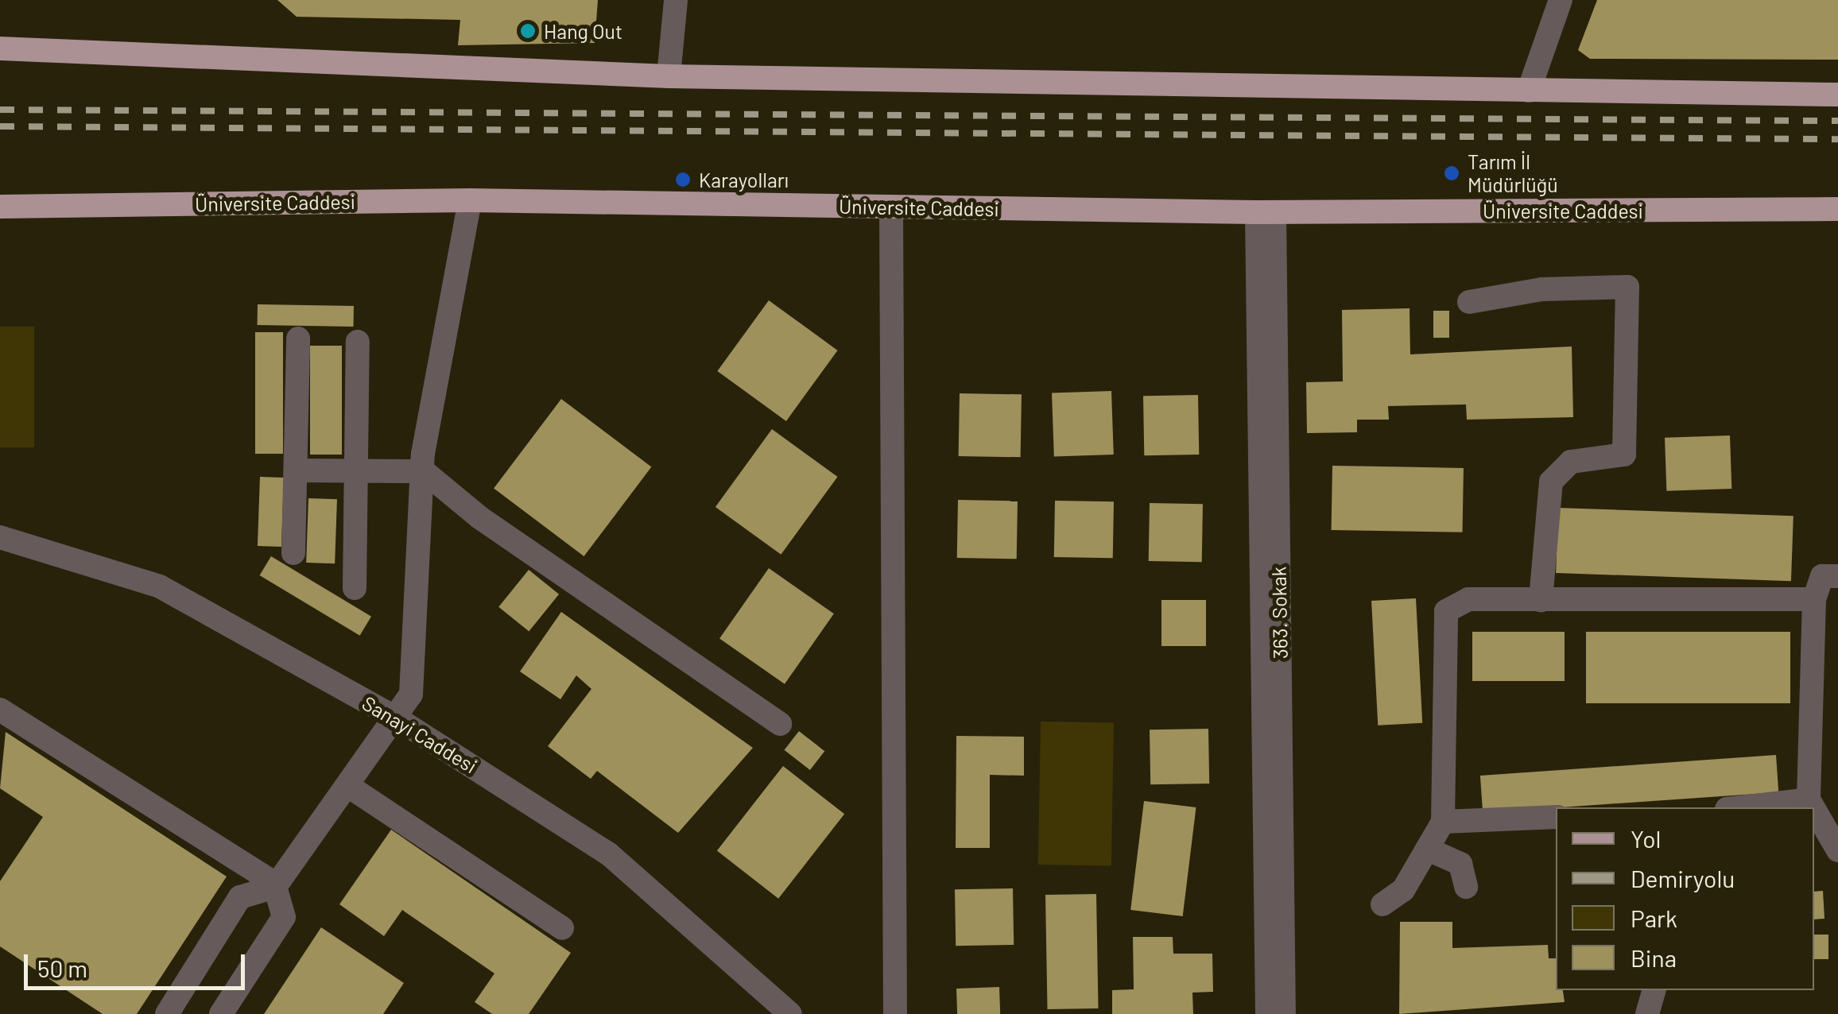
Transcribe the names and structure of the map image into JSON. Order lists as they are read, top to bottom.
{
  "streets": {
    "main road": ["Üniversite Caddesi"],
    "street": ["363. Sokak", "Sanayi Caddesi"]
  },
  "crossings": [
    ["Üniversite Caddesi", "363. Sokak"]
  ],
  "places": ["Hang Out", "Tarım İl Müdürlüğü", "Karayolları"],
  "legend": [
    "Yol",
    "Demiryolu",
    "Park",
    "Bina"
  ],
  "scale_bar": "50 m"
}
